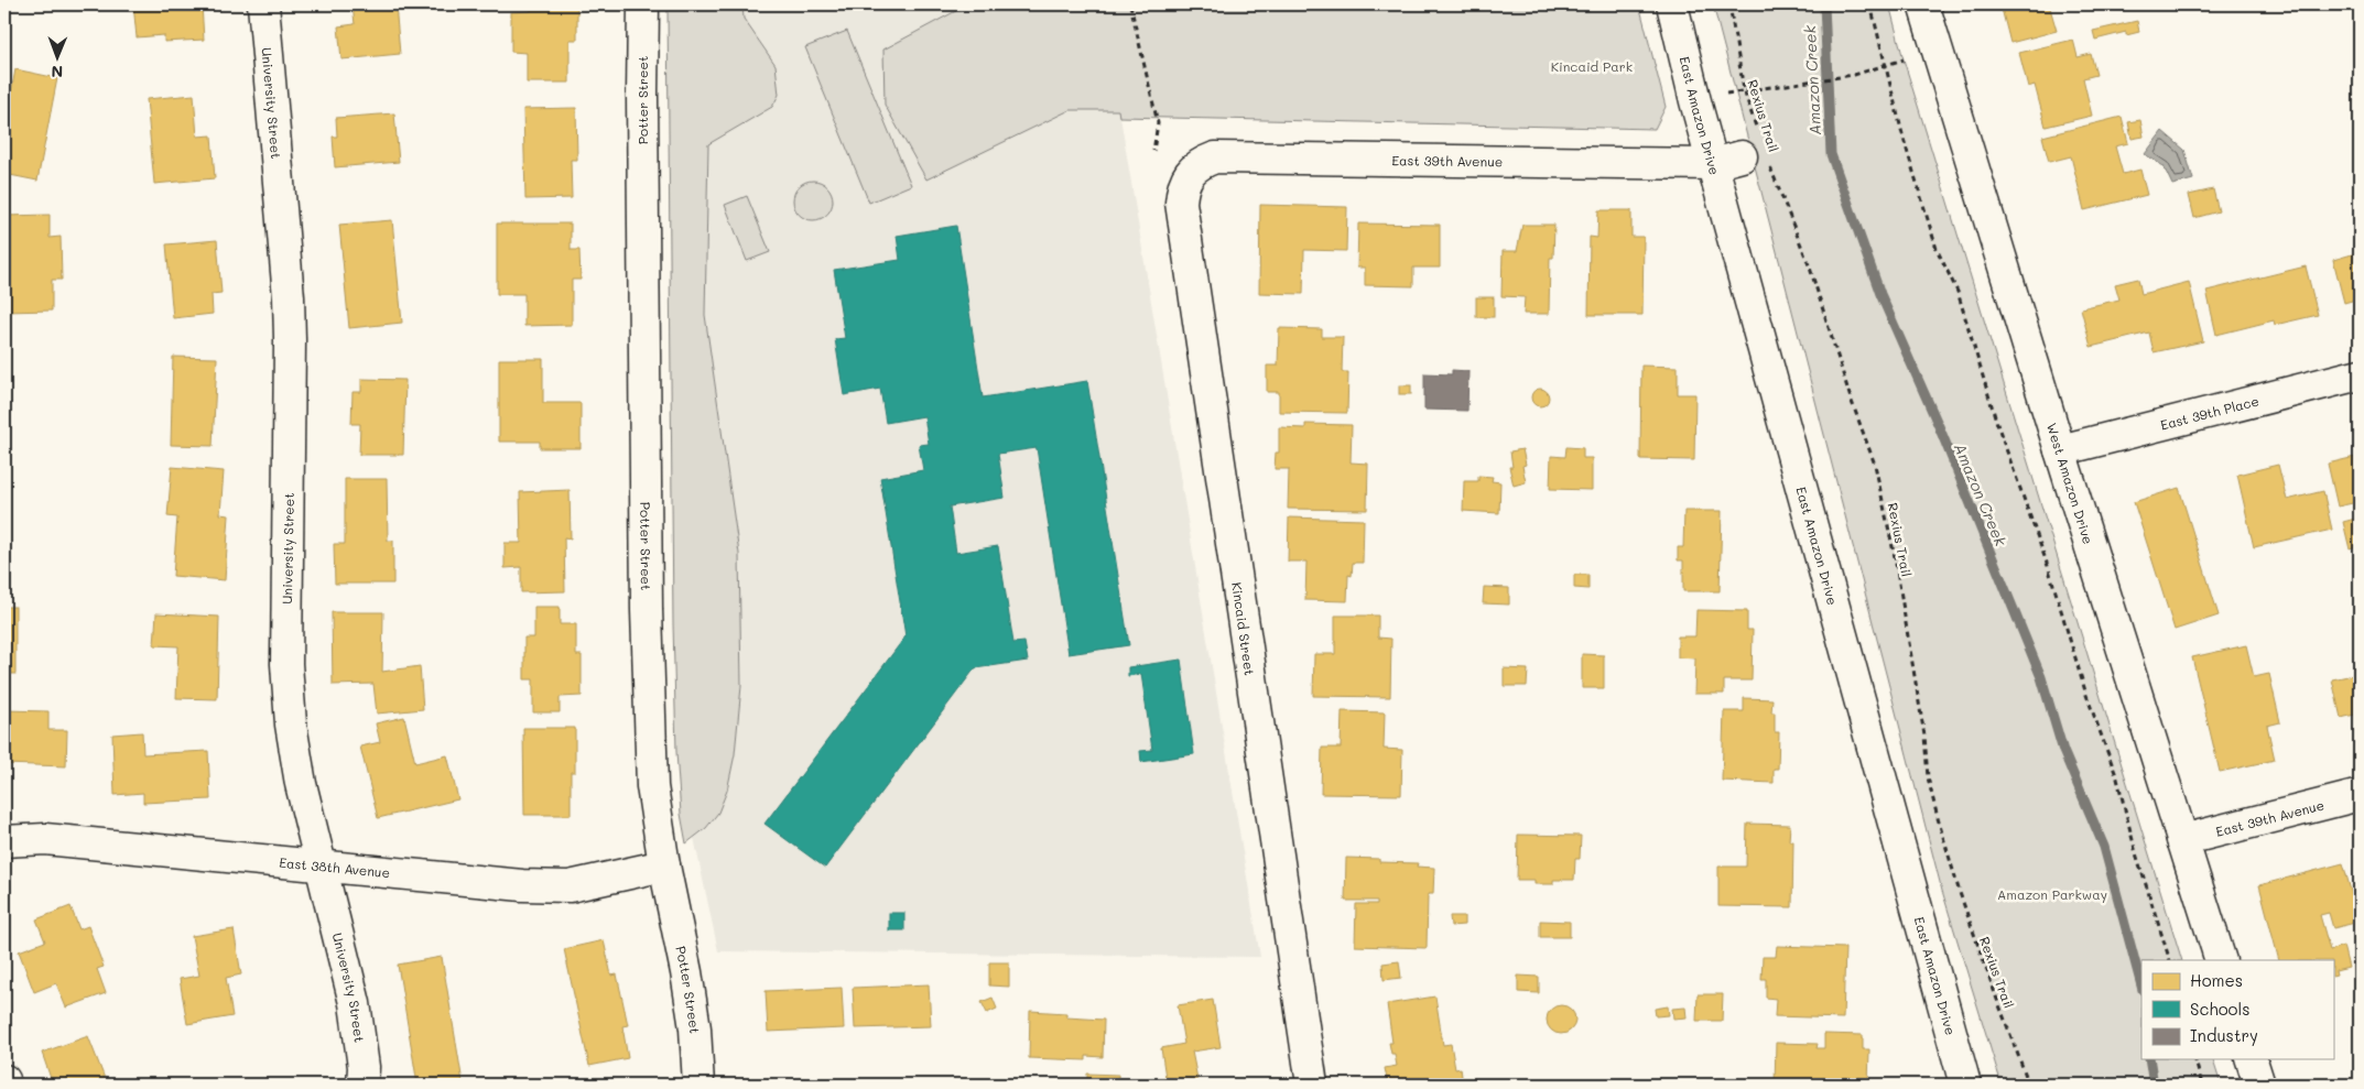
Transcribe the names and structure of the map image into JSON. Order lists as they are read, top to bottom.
{
  "streets": {
    "street": [
      "Potter Street",
      "University Street",
      "East Amazon Drive",
      "East 39th Avenue",
      "East 39th Place",
      "West Amazon Drive",
      "Kincaid Street",
      "East 38th Avenue"
    ],
    "path": ["Rexius Trail"]
  },
  "crossings": [
    ["Potter Street", "East 38th Avenue"],
    ["University Street", "East 38th Avenue"],
    ["East Amazon Drive", "East 39th Avenue"],
    ["Rexius Trail", "East 39th Avenue"],
    ["East 39th Avenue", "West Amazon Drive"],
    ["East 39th Avenue", "Kincaid Street"],
    ["East 39th Place", "West Amazon Drive"]
  ],
  "water": ["Amazon Creek"],
  "parks": ["Kincaid Park", "Amazon Parkway"],
  "legend": ["Homes", "Schools", "Industry"],
  "north": "bottom"
}
